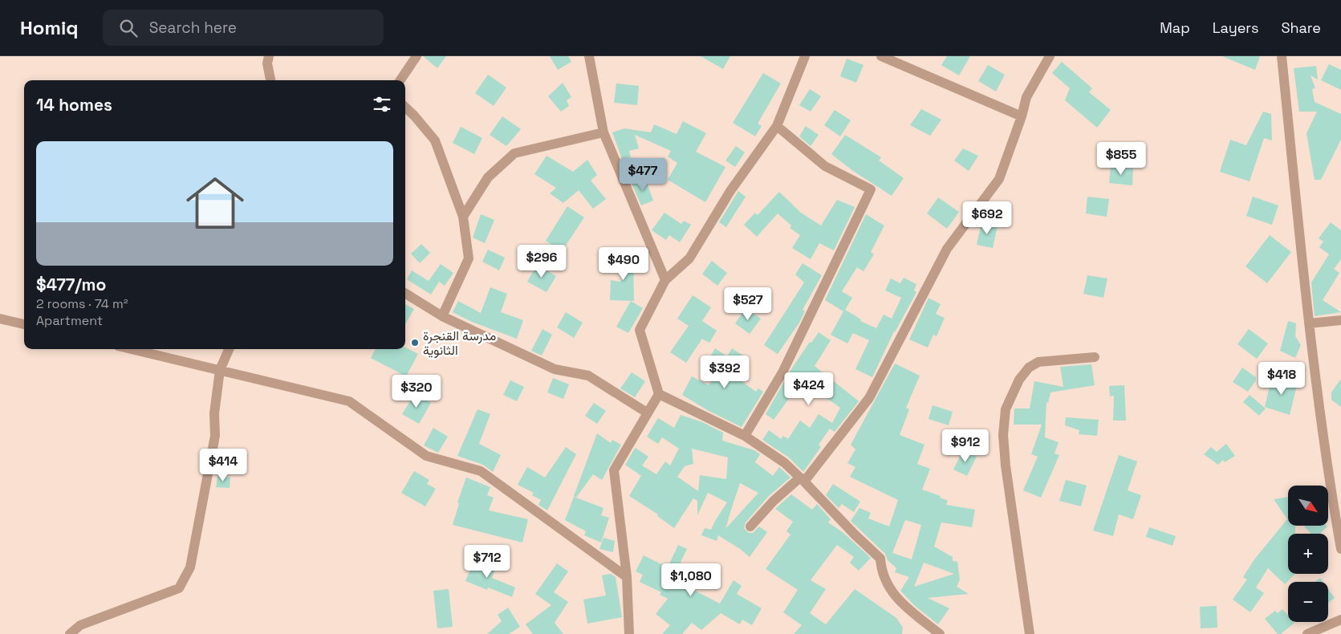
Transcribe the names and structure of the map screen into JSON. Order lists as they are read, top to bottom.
{
  "places": ["مدرسة القنجرة الثانوية"],
  "north": "bottom right",
  "page": {
    "header": "Homiq",
    "search": "Search here",
    "nav": ["Map", "Layers", "Share"],
    "heading": "14 homes",
    "list": [
      {
        "name": "$477/mo",
        "note": "2 rooms · 74 m² · Apartment"
      }
    ],
    "price": [
      "$855",
      "$477",
      "$692",
      "$296",
      "$490",
      "$527",
      "$392",
      "$418",
      "$424",
      "$320",
      "$912",
      "$414",
      "$712",
      "$1,080"
    ],
    "map_buttons": ["+", "−"]
  }
}
